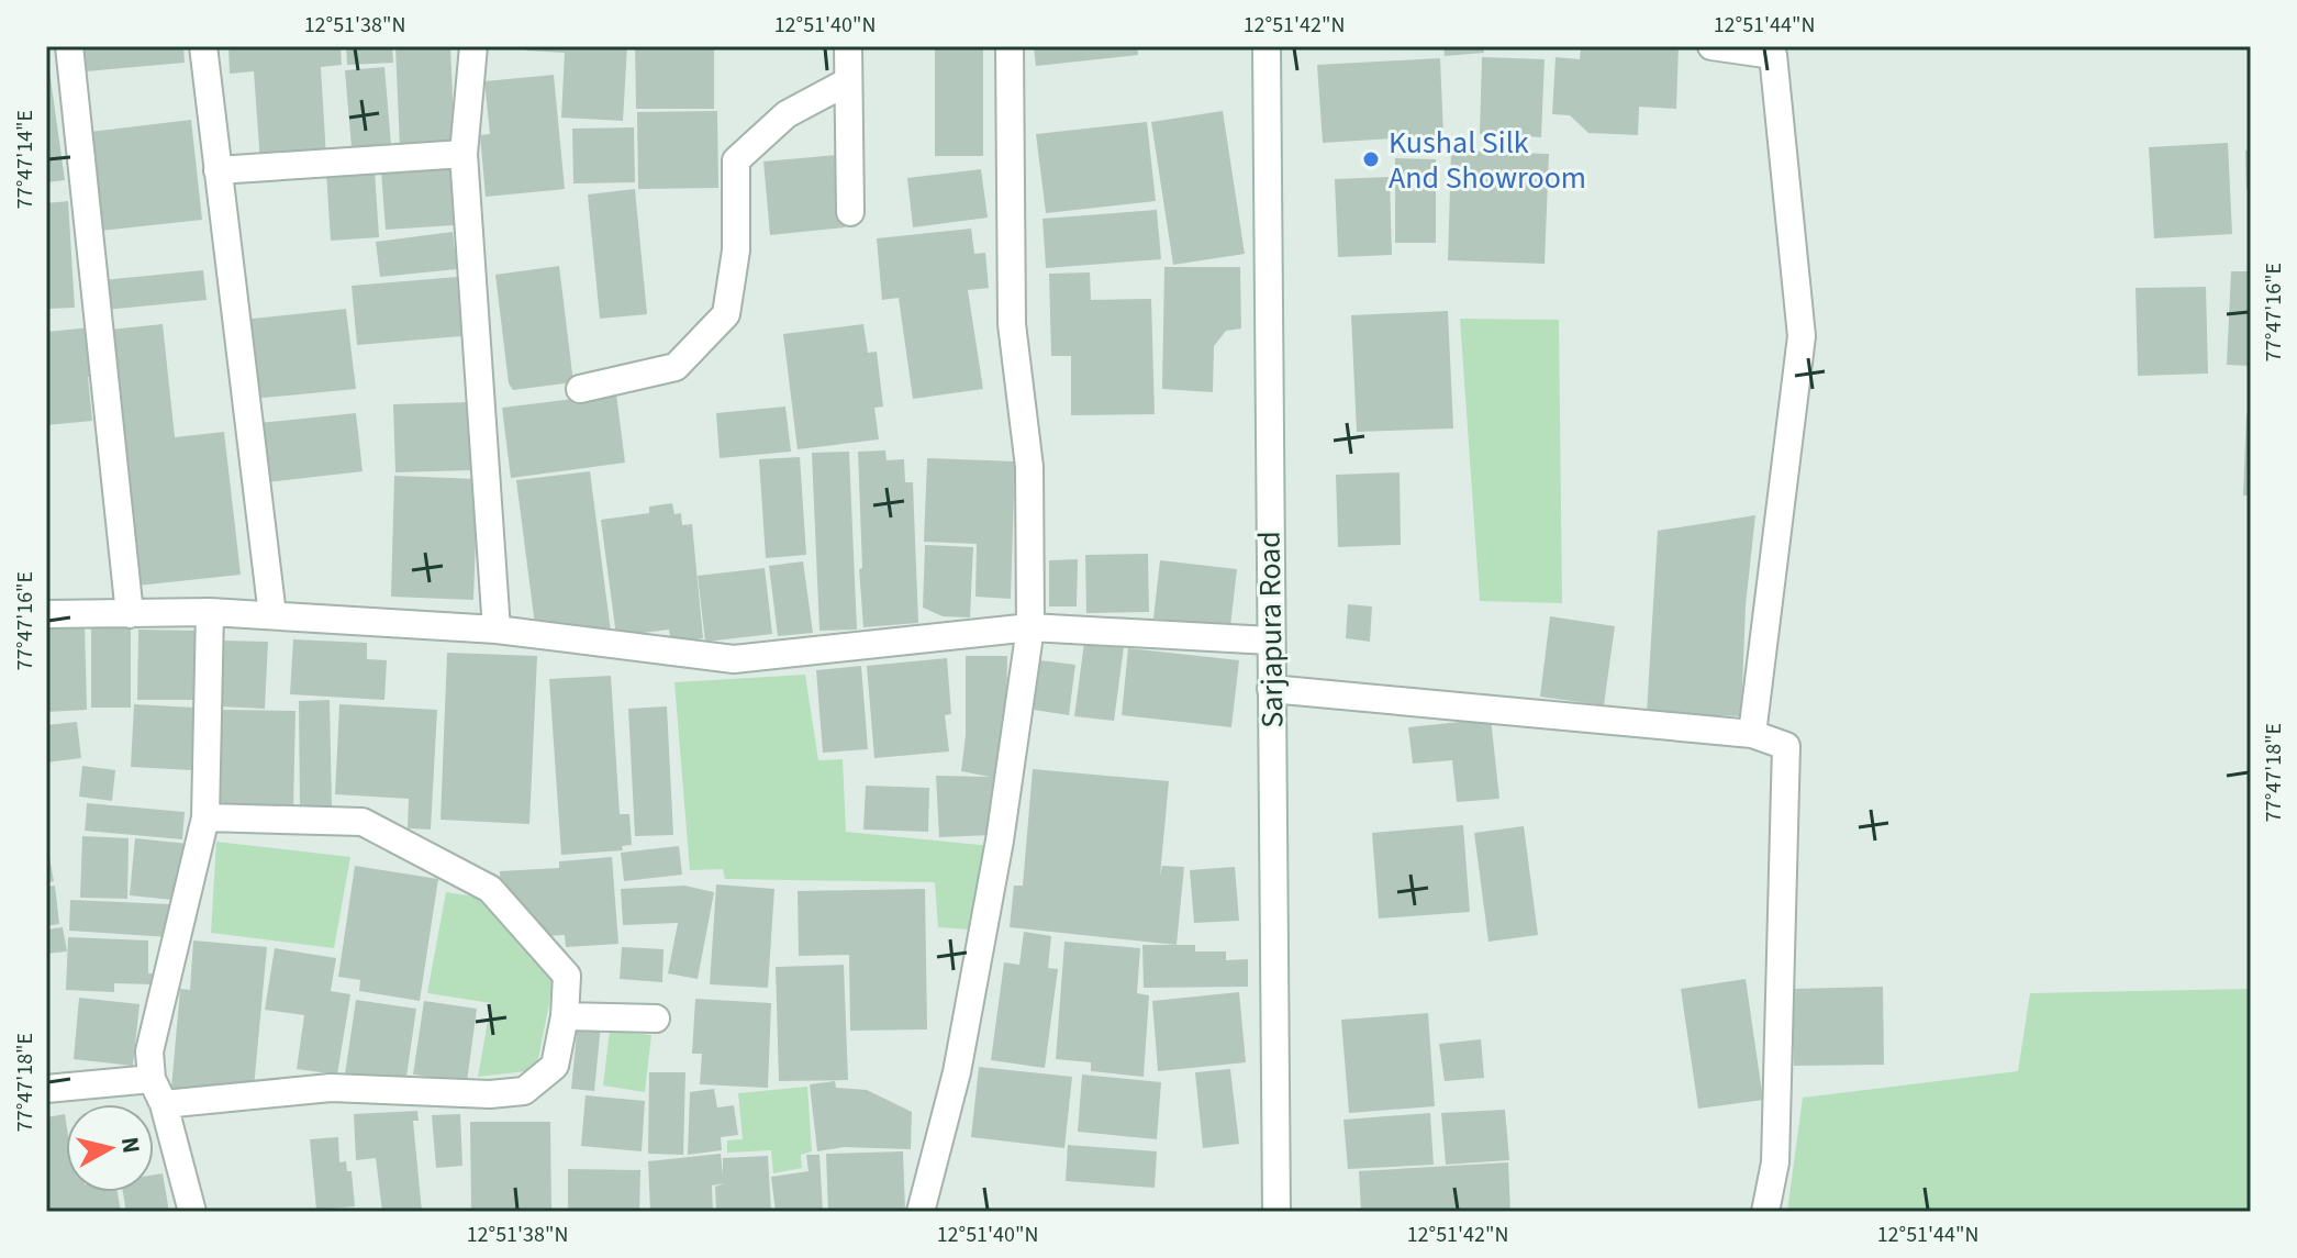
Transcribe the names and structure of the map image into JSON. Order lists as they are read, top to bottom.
{
  "streets": {
    "street": ["Sarjapura Road"]
  },
  "places": ["Kushal Silk And Showroom"],
  "north": "right",
  "coordinates": [
    "12°51'38\"N",
    "12°51'40\"N",
    "12°51'42\"N",
    "12°51'44\"N",
    "77°47'14\"E",
    "77°47'16\"E",
    "77°47'18\"E"
  ]
}
